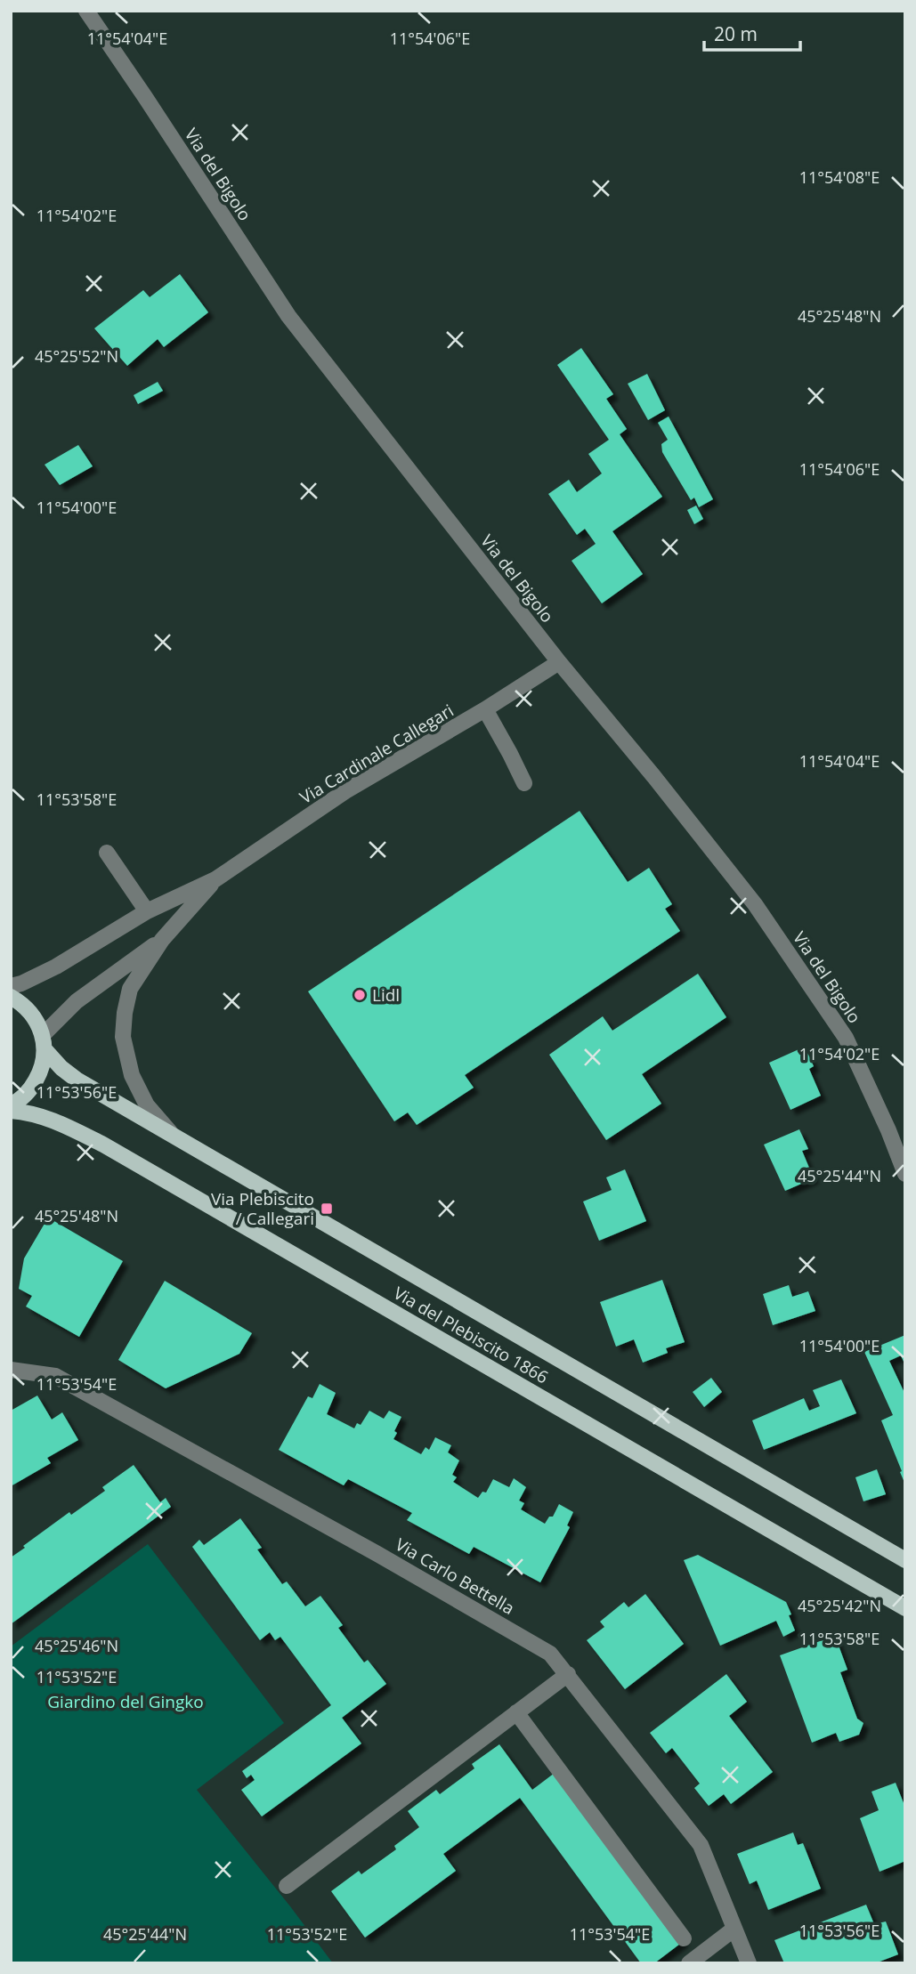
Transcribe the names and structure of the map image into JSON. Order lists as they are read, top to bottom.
{
  "streets": {
    "main road": ["Via del Plebiscito 1866"],
    "street": ["Via del Bigolo", "Via Cardinale Callegari", "Via Carlo Bettella"]
  },
  "crossings": [
    ["Via del Bigolo", "Via Cardinale Callegari"],
    ["Via Cardinale Callegari", "Via del Plebiscito 1866"]
  ],
  "parks": ["Giardino del Gingko"],
  "places": {
    "other": ["Lidl"],
    "transit": ["Via Plebiscito / Callegari"]
  },
  "scale_bar": "20 m",
  "coordinates": [
    "11°54'04\"E",
    "11°54'06\"E",
    "11°54'08\"E",
    "11°54'02\"E",
    "45°25'48\"N",
    "45°25'52\"N",
    "11°54'00\"E",
    "11°53'58\"E",
    "11°53'56\"E",
    "45°25'44\"N",
    "11°53'54\"E",
    "45°25'42\"N",
    "45°25'46\"N",
    "11°53'52\"E"
  ]
}
